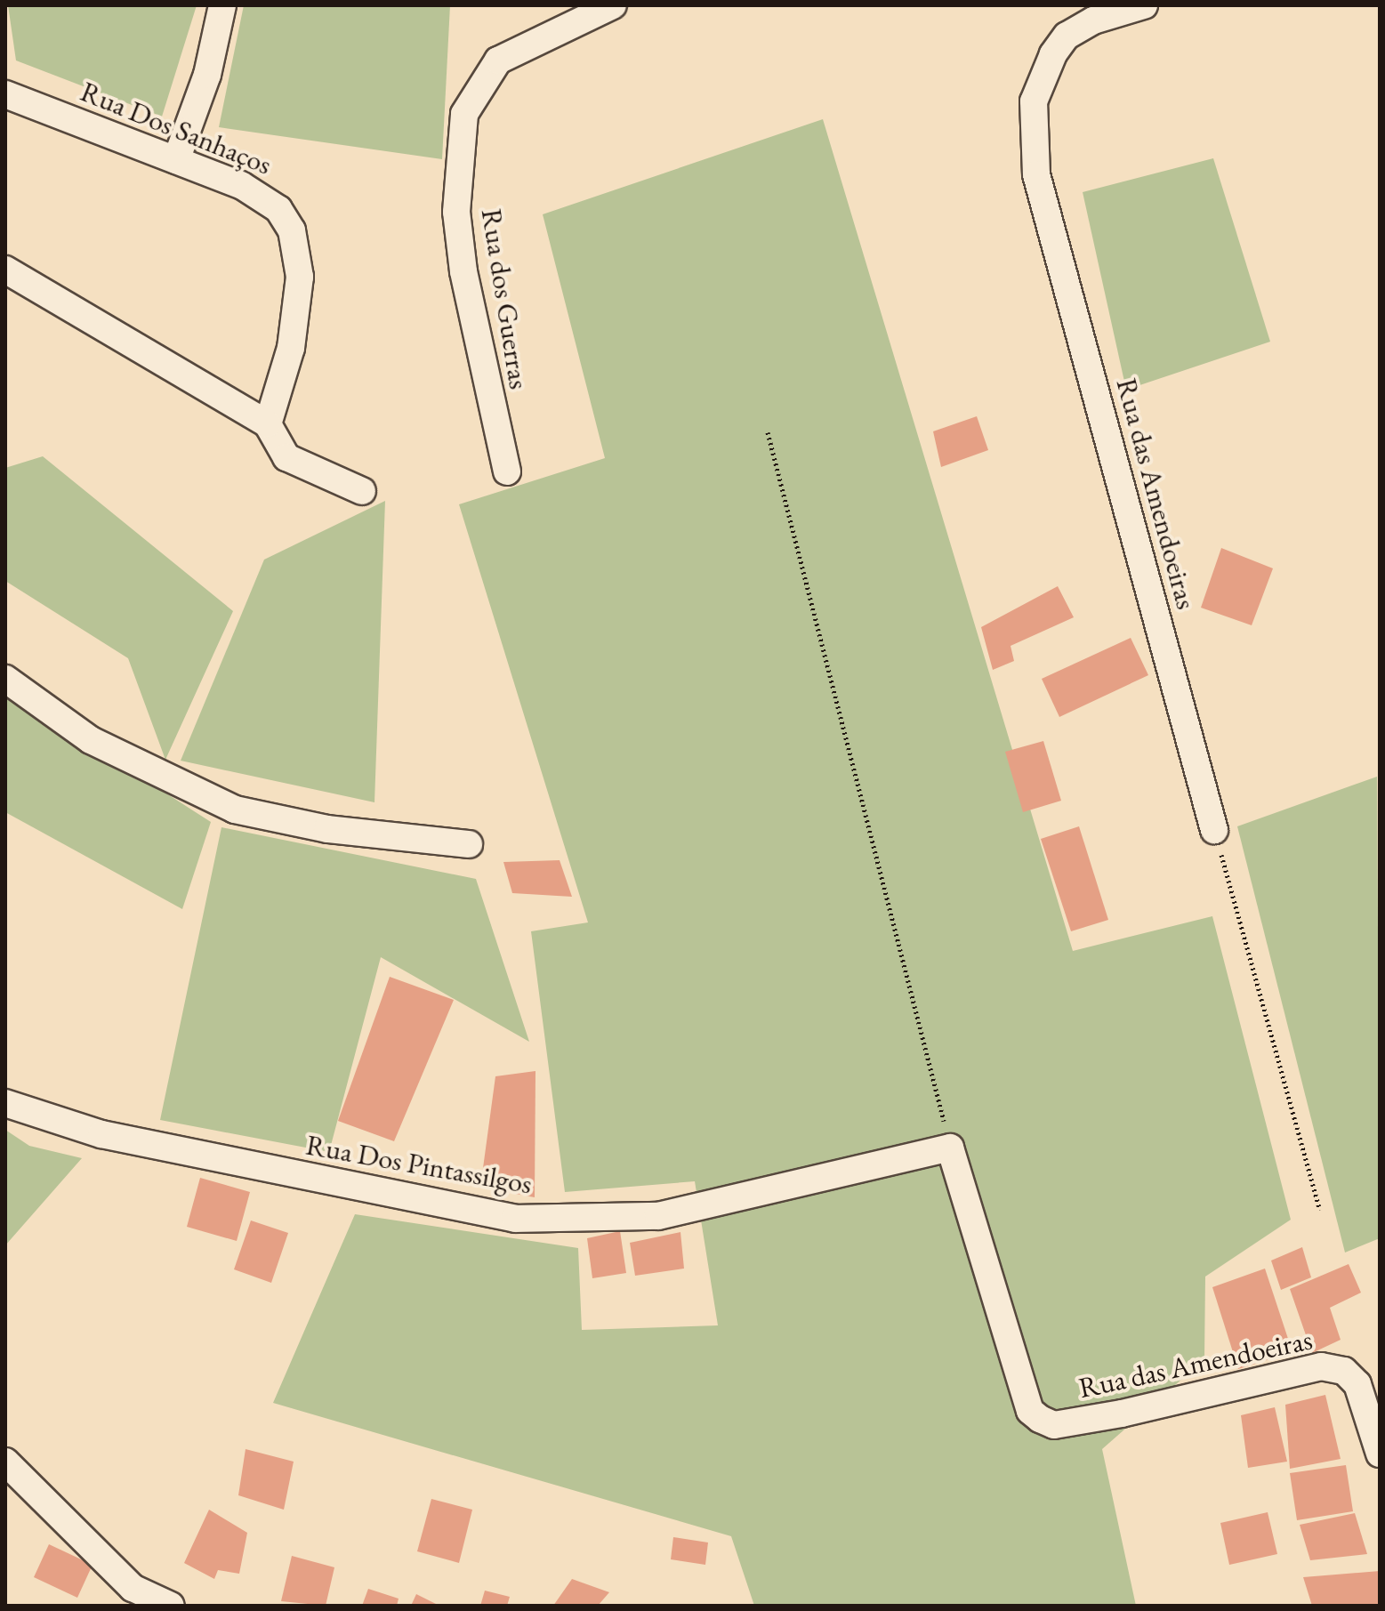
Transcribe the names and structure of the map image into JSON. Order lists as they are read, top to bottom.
{
  "streets": {
    "street": [
      "Rua Dos Sanhaços",
      "Rua dos Guerras",
      "Rua das Amendoeiras",
      "Rua Dos Pintassilgos"
    ]
  },
  "crossings": [
    ["Rua das Amendoeiras", "Rua Dos Pintassilgos"]
  ]
}
